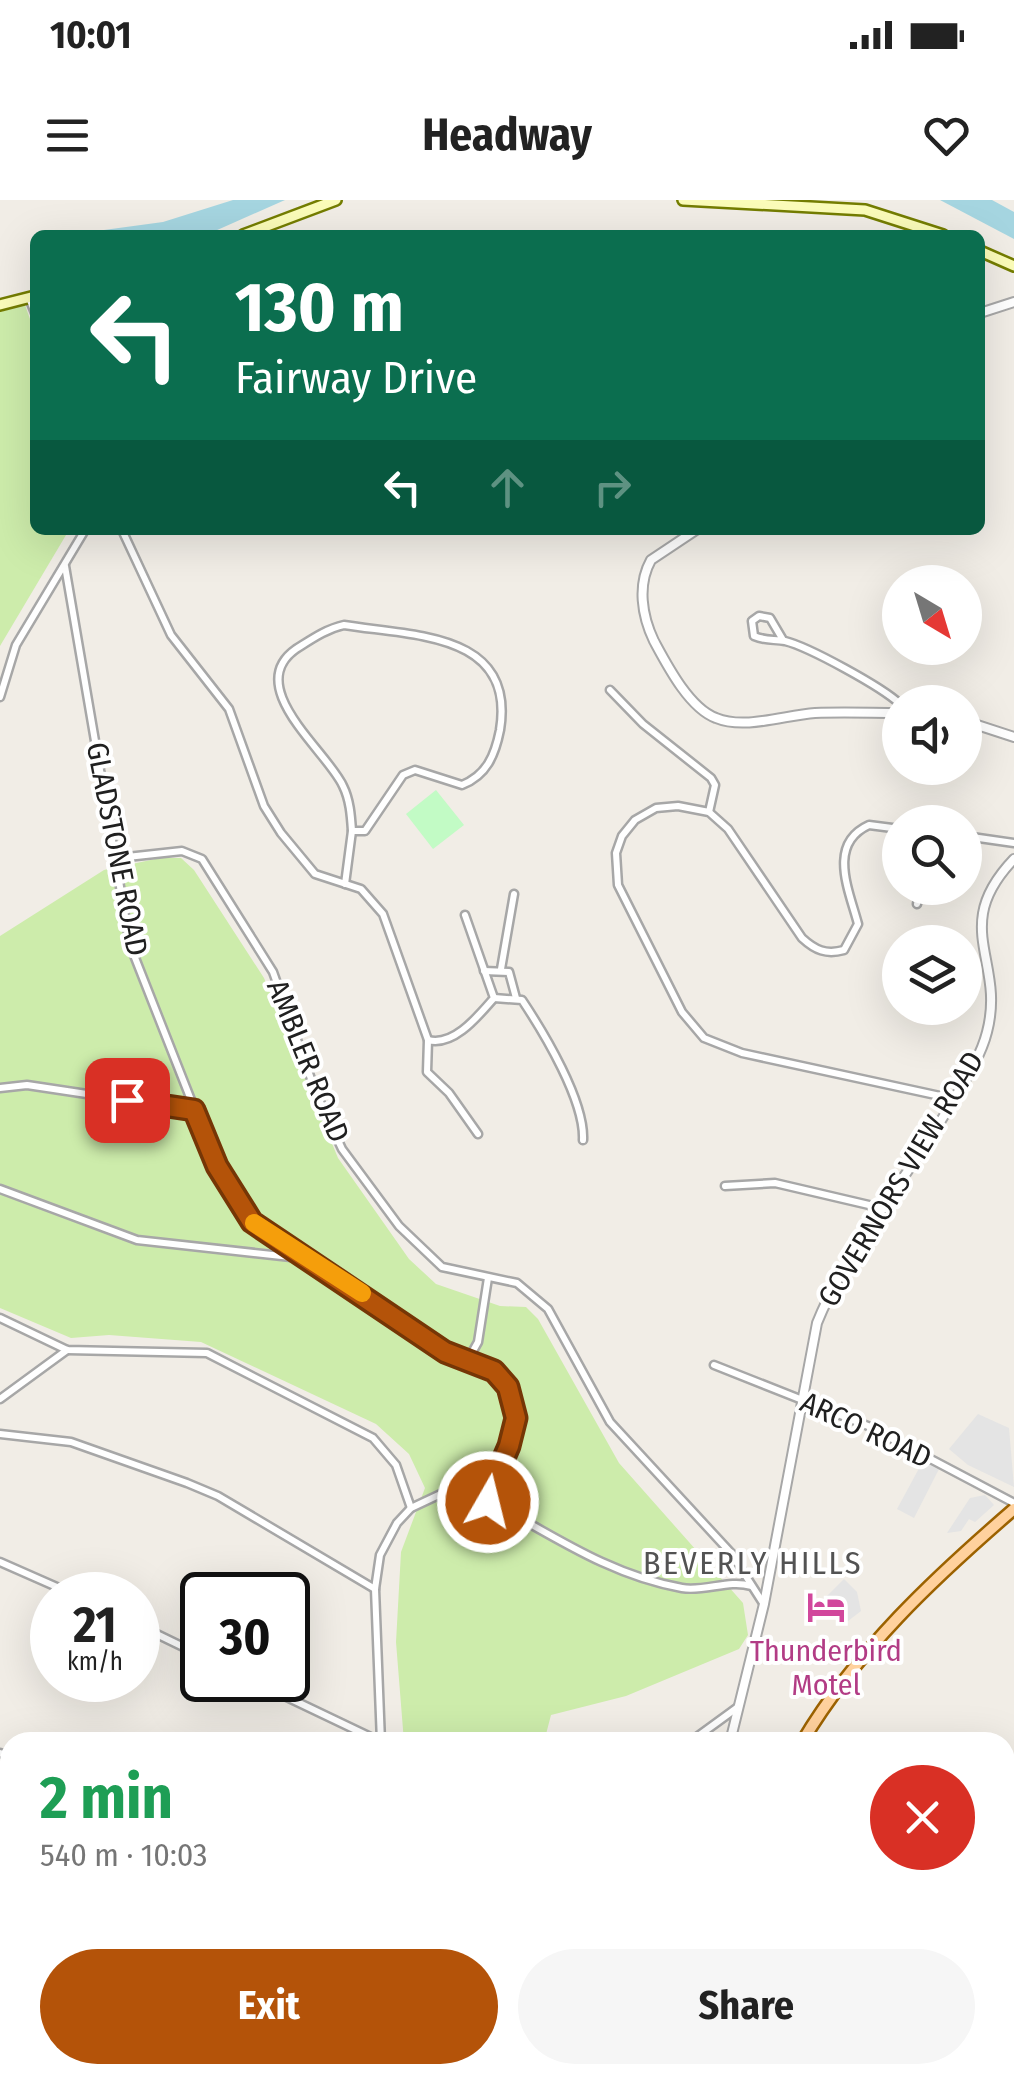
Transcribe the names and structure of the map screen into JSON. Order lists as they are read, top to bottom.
{
  "streets": {
    "street": [
      "GLADSTONE ROAD",
      "AMBLER ROAD",
      "GOVERNORS VIEW ROAD",
      "ARCO ROAD"
    ]
  },
  "crossings": [
    ["GLADSTONE ROAD", "AMBLER ROAD"],
    ["AMBLER ROAD", "GOVERNORS VIEW ROAD"],
    ["GOVERNORS VIEW ROAD", "ARCO ROAD"]
  ],
  "districts": ["BEVERLY HILLS"],
  "places": {
    "hotel": ["Thunderbird Motel"]
  },
  "north": "bottom right",
  "page": {
    "status": "10:01",
    "header": "Headway",
    "turn": ["130 m", "Fairway Drive"],
    "speed": "21 km/h",
    "limit": "30",
    "heading": ["2 min", "540 m · 10:03"],
    "buttons": ["Exit", "Share"]
  }
}
